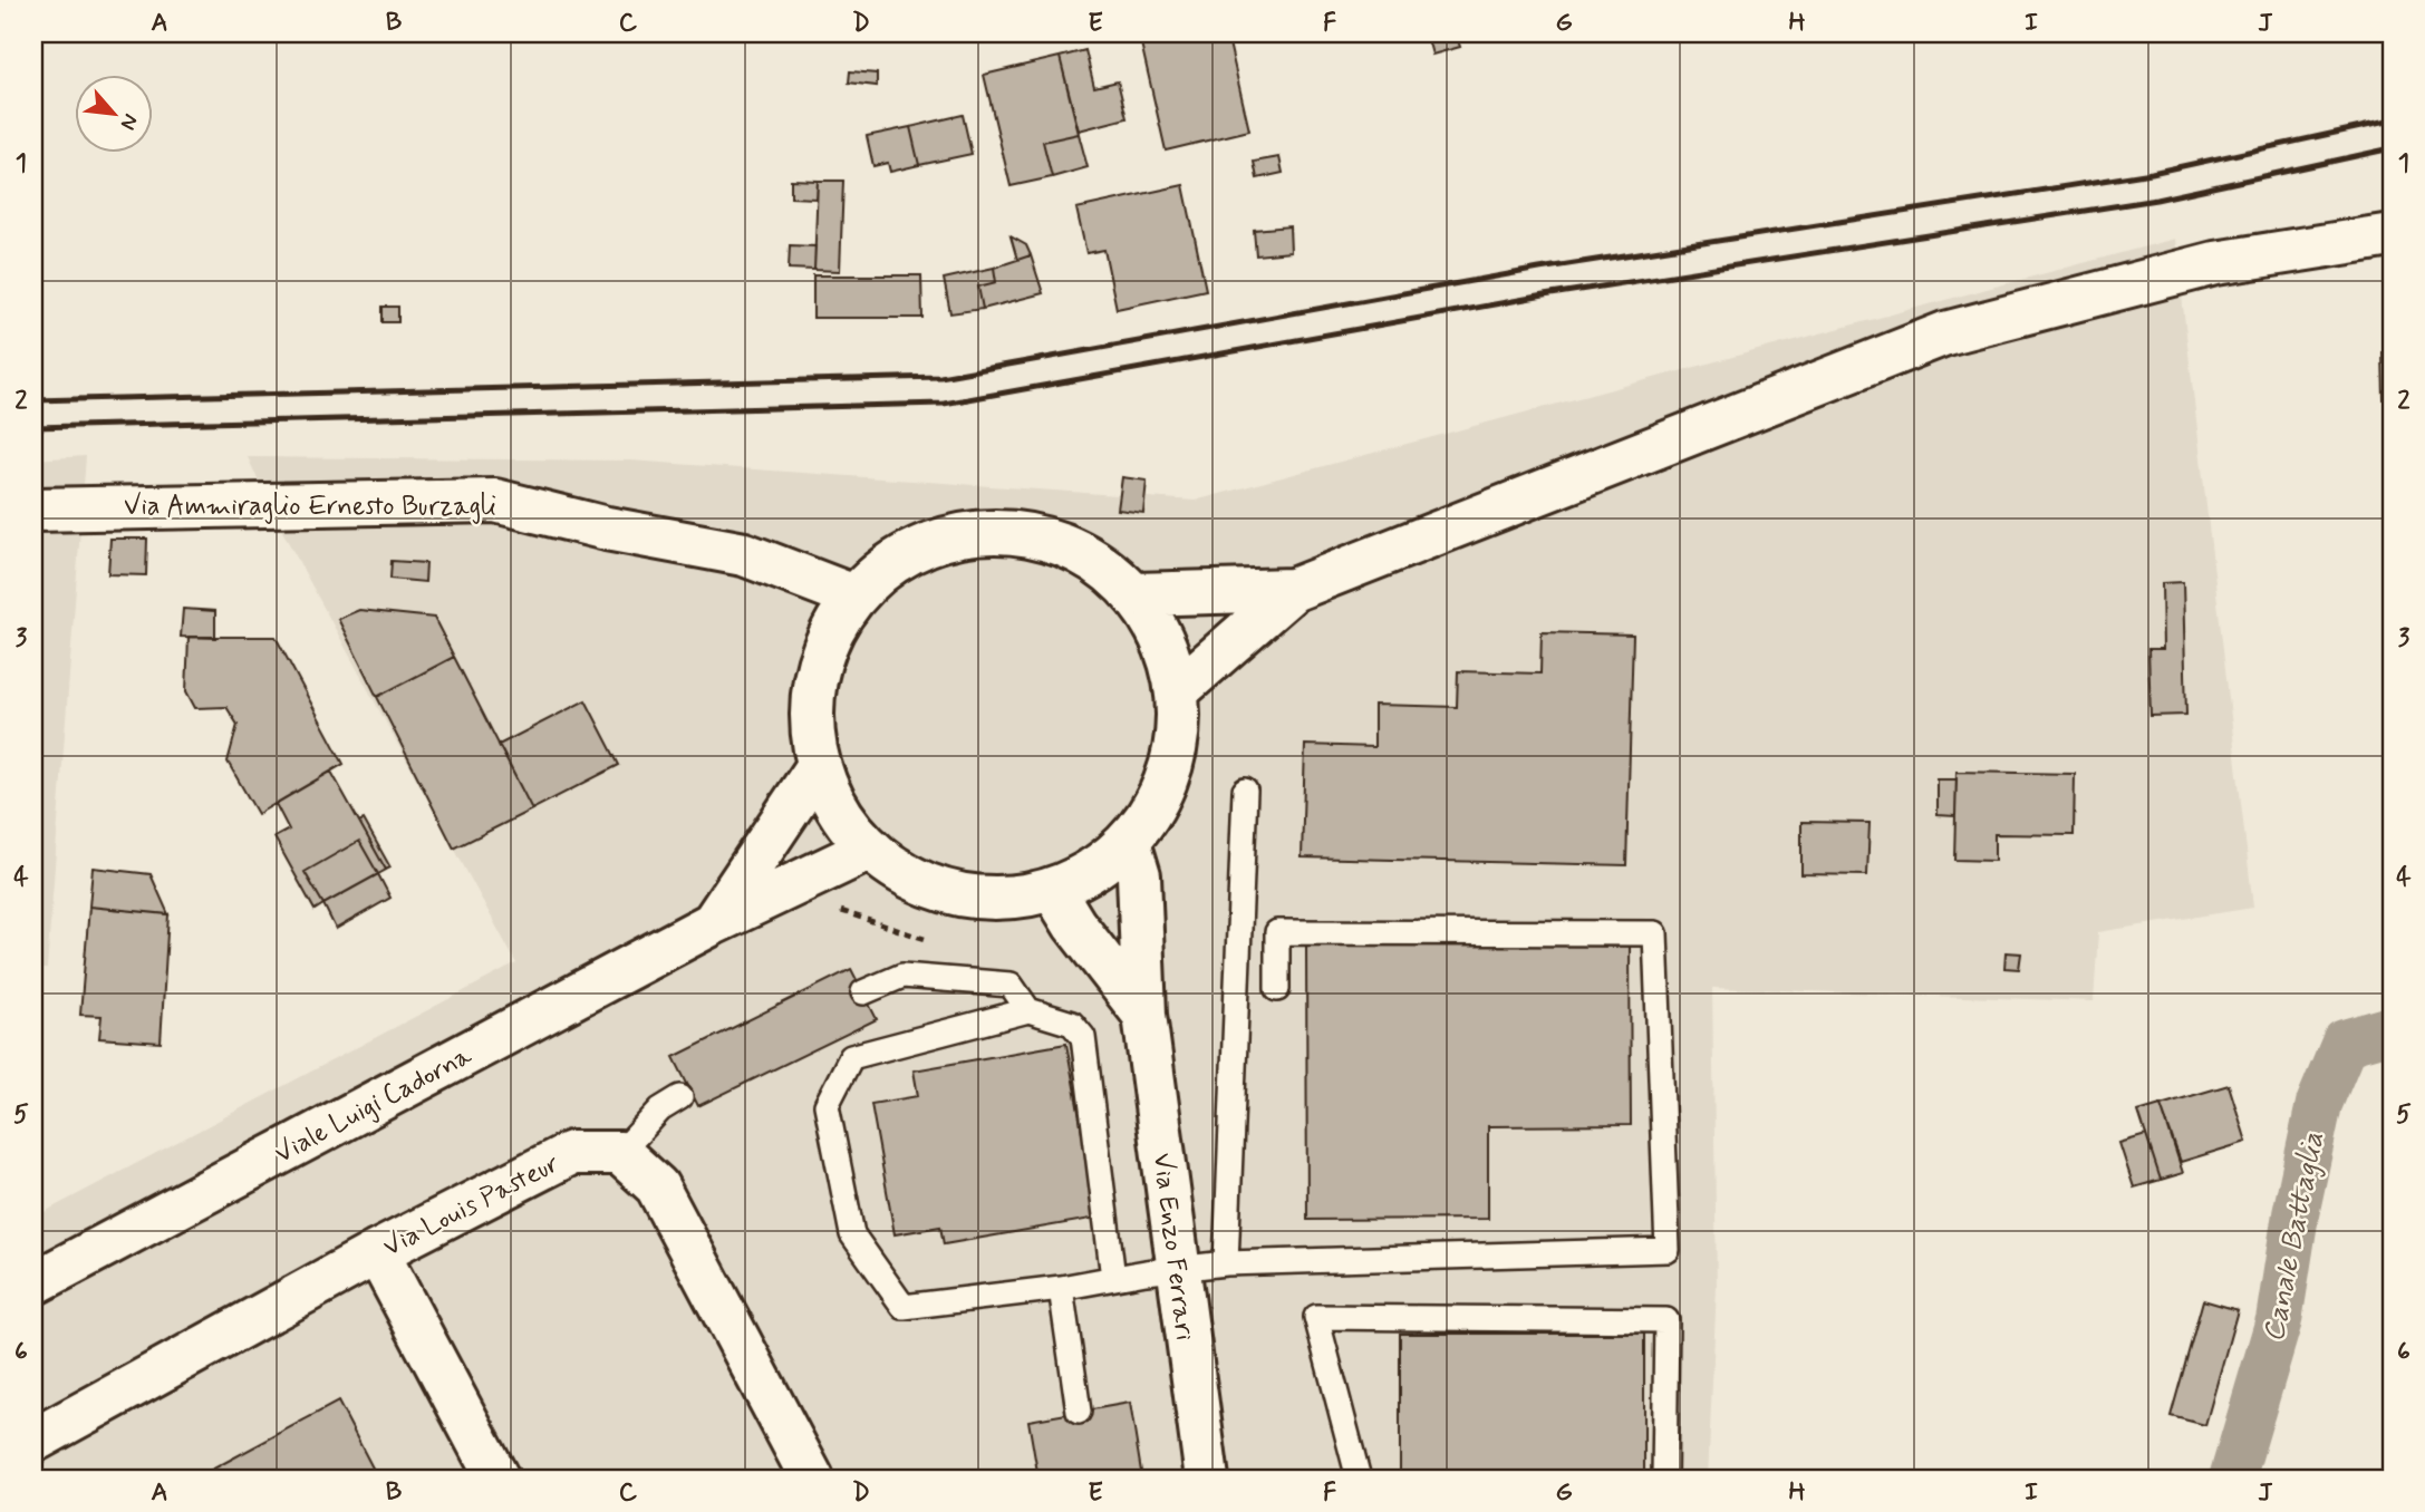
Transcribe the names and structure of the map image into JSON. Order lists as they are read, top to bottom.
{
  "streets": {
    "main road": [
      "Via Ammiraglio Ernesto Burzagli",
      "Viale Luigi Cadorna",
      "Via Louis Pasteur",
      "Via Enzo Ferrari"
    ]
  },
  "water": ["Canale Battaglia"],
  "north": "bottom right",
  "grid": {
    "columns": [
      "A",
      "B",
      "C",
      "D",
      "E",
      "F",
      "G",
      "H",
      "I",
      "J"
    ],
    "rows": [
      "1",
      "2",
      "3",
      "4",
      "5",
      "6"
    ]
  }
}
